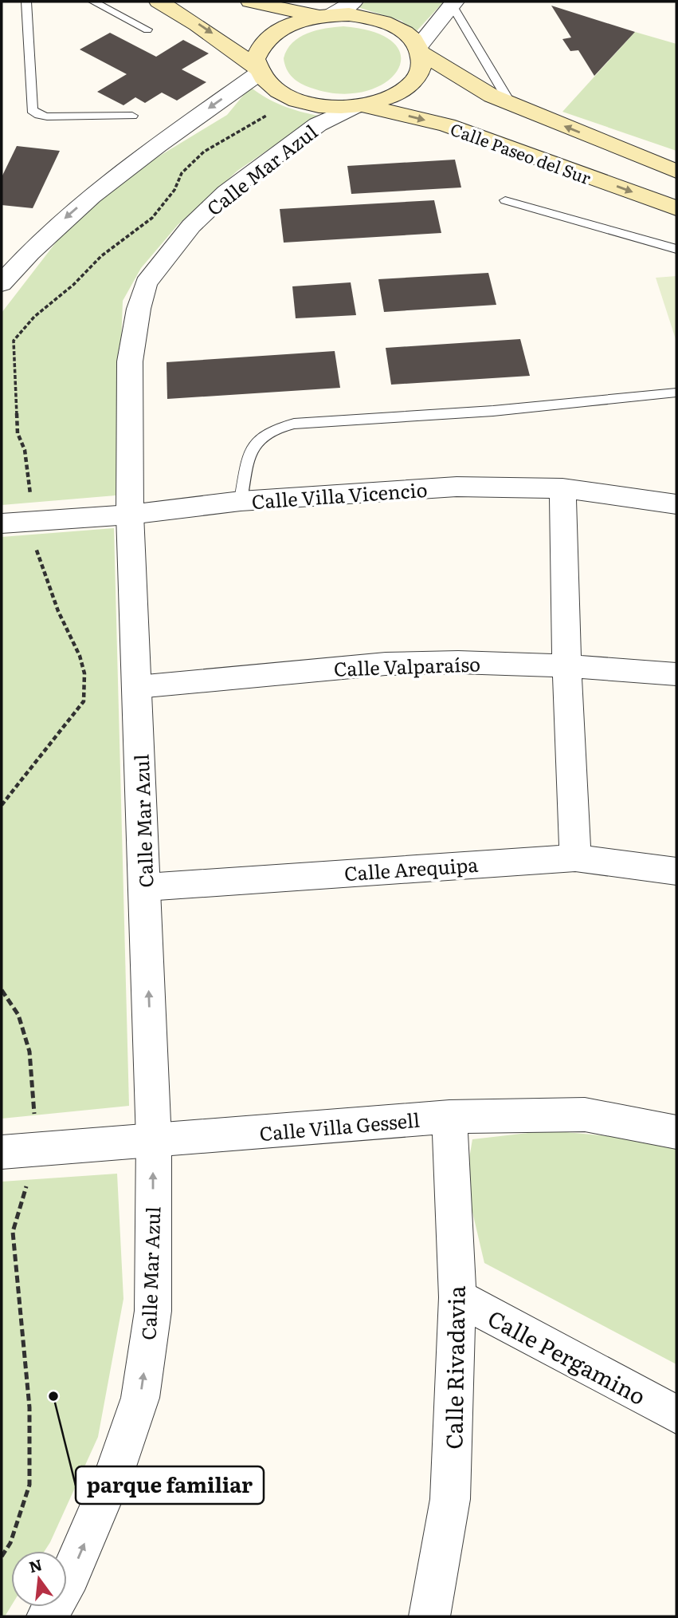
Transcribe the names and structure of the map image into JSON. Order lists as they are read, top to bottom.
{
  "streets": {
    "main road": ["Calle Paseo del Sur"],
    "street": [
      "Calle Mar Azul",
      "Calle Villa Vicencio",
      "Calle Valparaíso",
      "Calle Arequipa",
      "Calle Villa Gessell",
      "Calle Pergamino",
      "Calle Rivadavia"
    ]
  },
  "crossings": [
    ["Calle Paseo del Sur", "Calle Mar Azul"],
    ["Calle Mar Azul", "Calle Villa Vicencio"],
    ["Calle Mar Azul", "Calle Valparaíso"],
    ["Calle Mar Azul", "Calle Arequipa"],
    ["Calle Mar Azul", "Calle Villa Gessell"],
    ["Calle Villa Gessell", "Calle Rivadavia"],
    ["Calle Pergamino", "Calle Rivadavia"]
  ],
  "one_way": ["Calle Mar Azul"],
  "places": ["parque familiar"],
  "north": "top"
}
